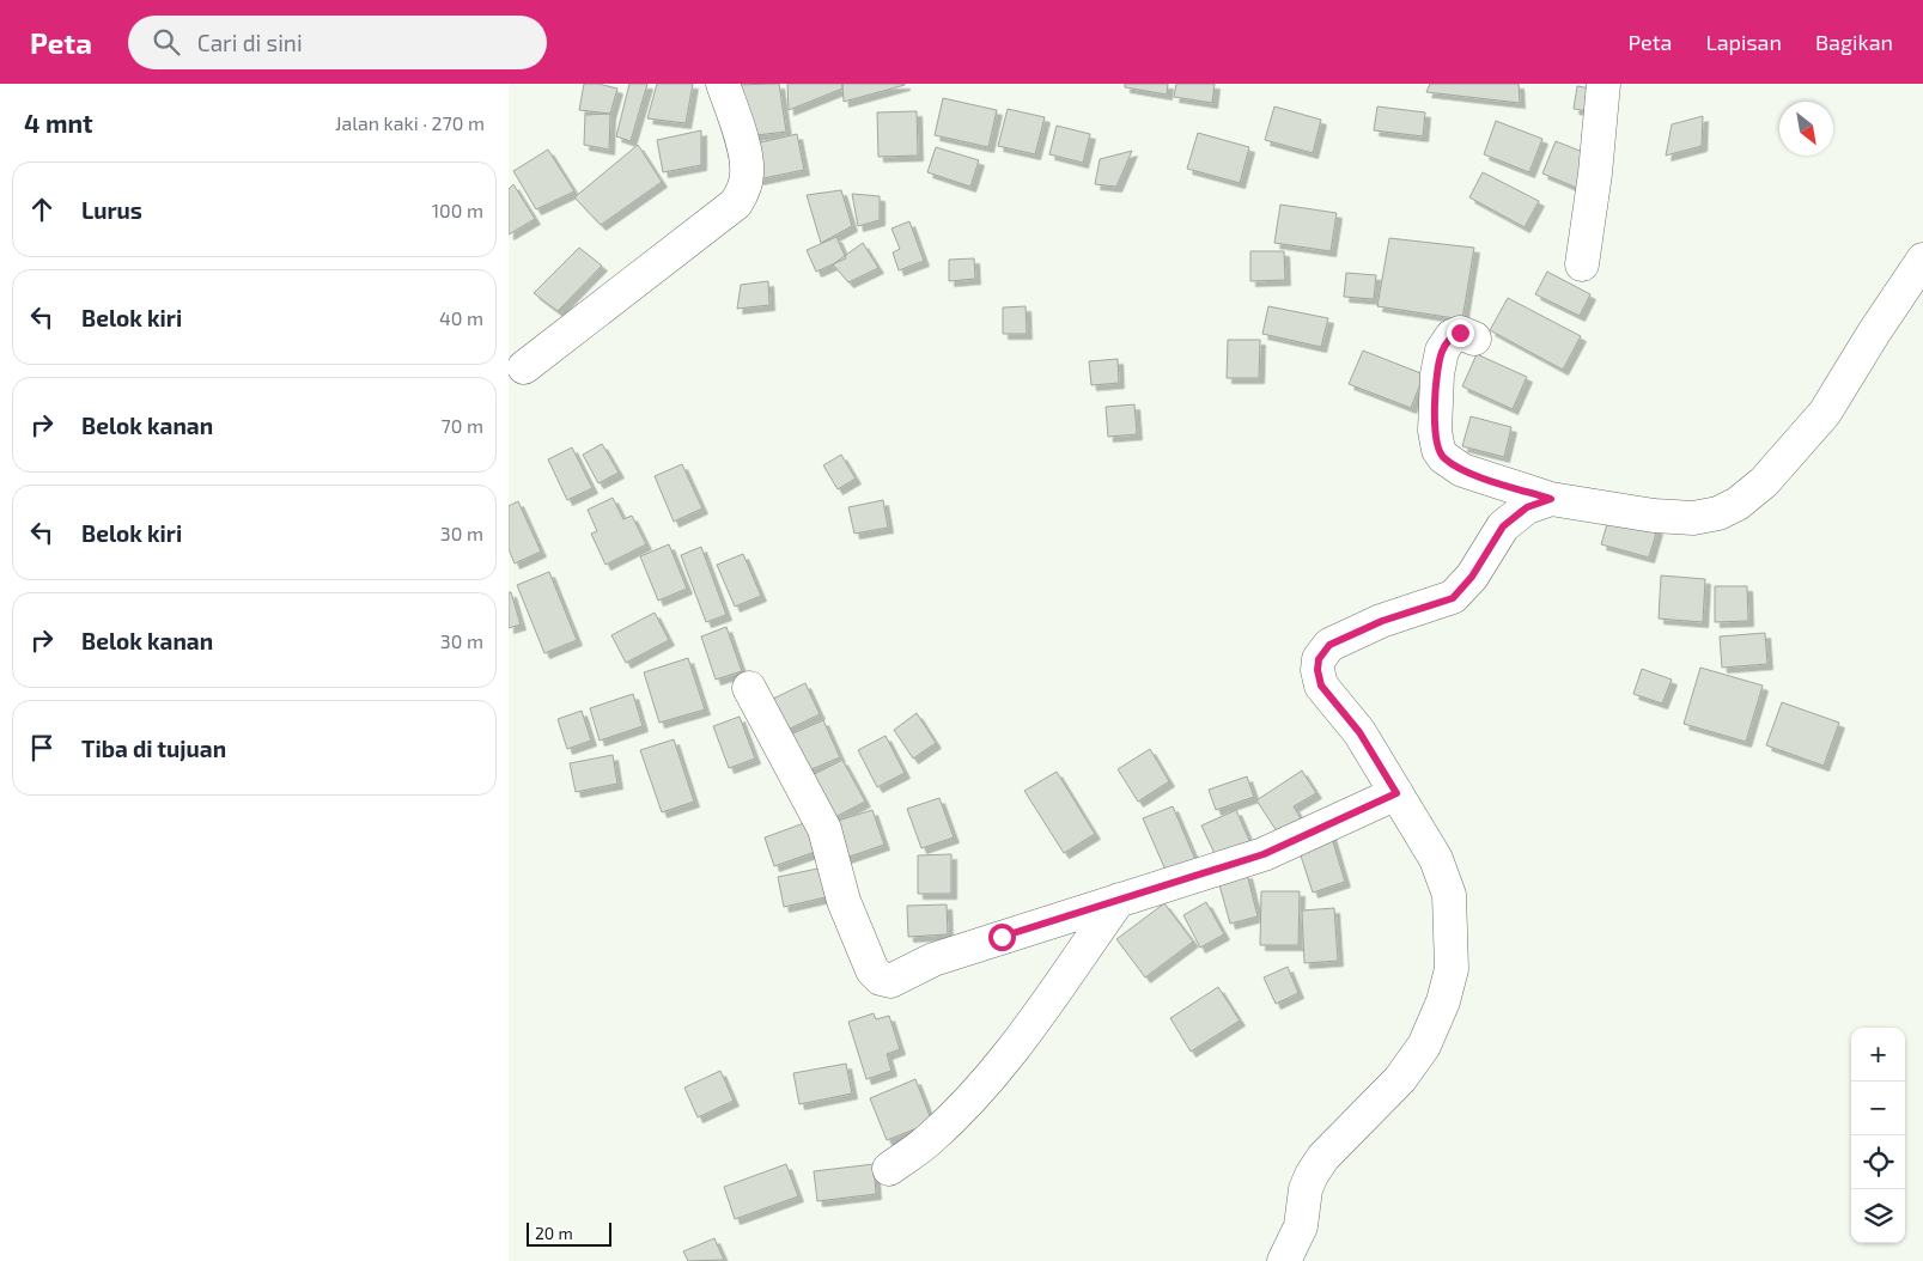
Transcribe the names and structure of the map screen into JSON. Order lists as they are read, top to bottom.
{
  "scale_bar": "20 m",
  "north": "bottom right",
  "page": {
    "header": "Peta",
    "search": "Cari di sini",
    "nav": ["Peta", "Lapisan", "Bagikan"],
    "heading": ["4 mnt", "Jalan kaki · 270 m"],
    "list": [
      ["Lurus", "100 m"],
      ["Belok kiri", "40 m"],
      ["Belok kanan", "70 m"],
      ["Belok kiri", "30 m"],
      ["Belok kanan", "30 m"],
      "Tiba di tujuan"
    ],
    "map_buttons": ["+", "−"],
    "scale": "20 m"
  }
}
